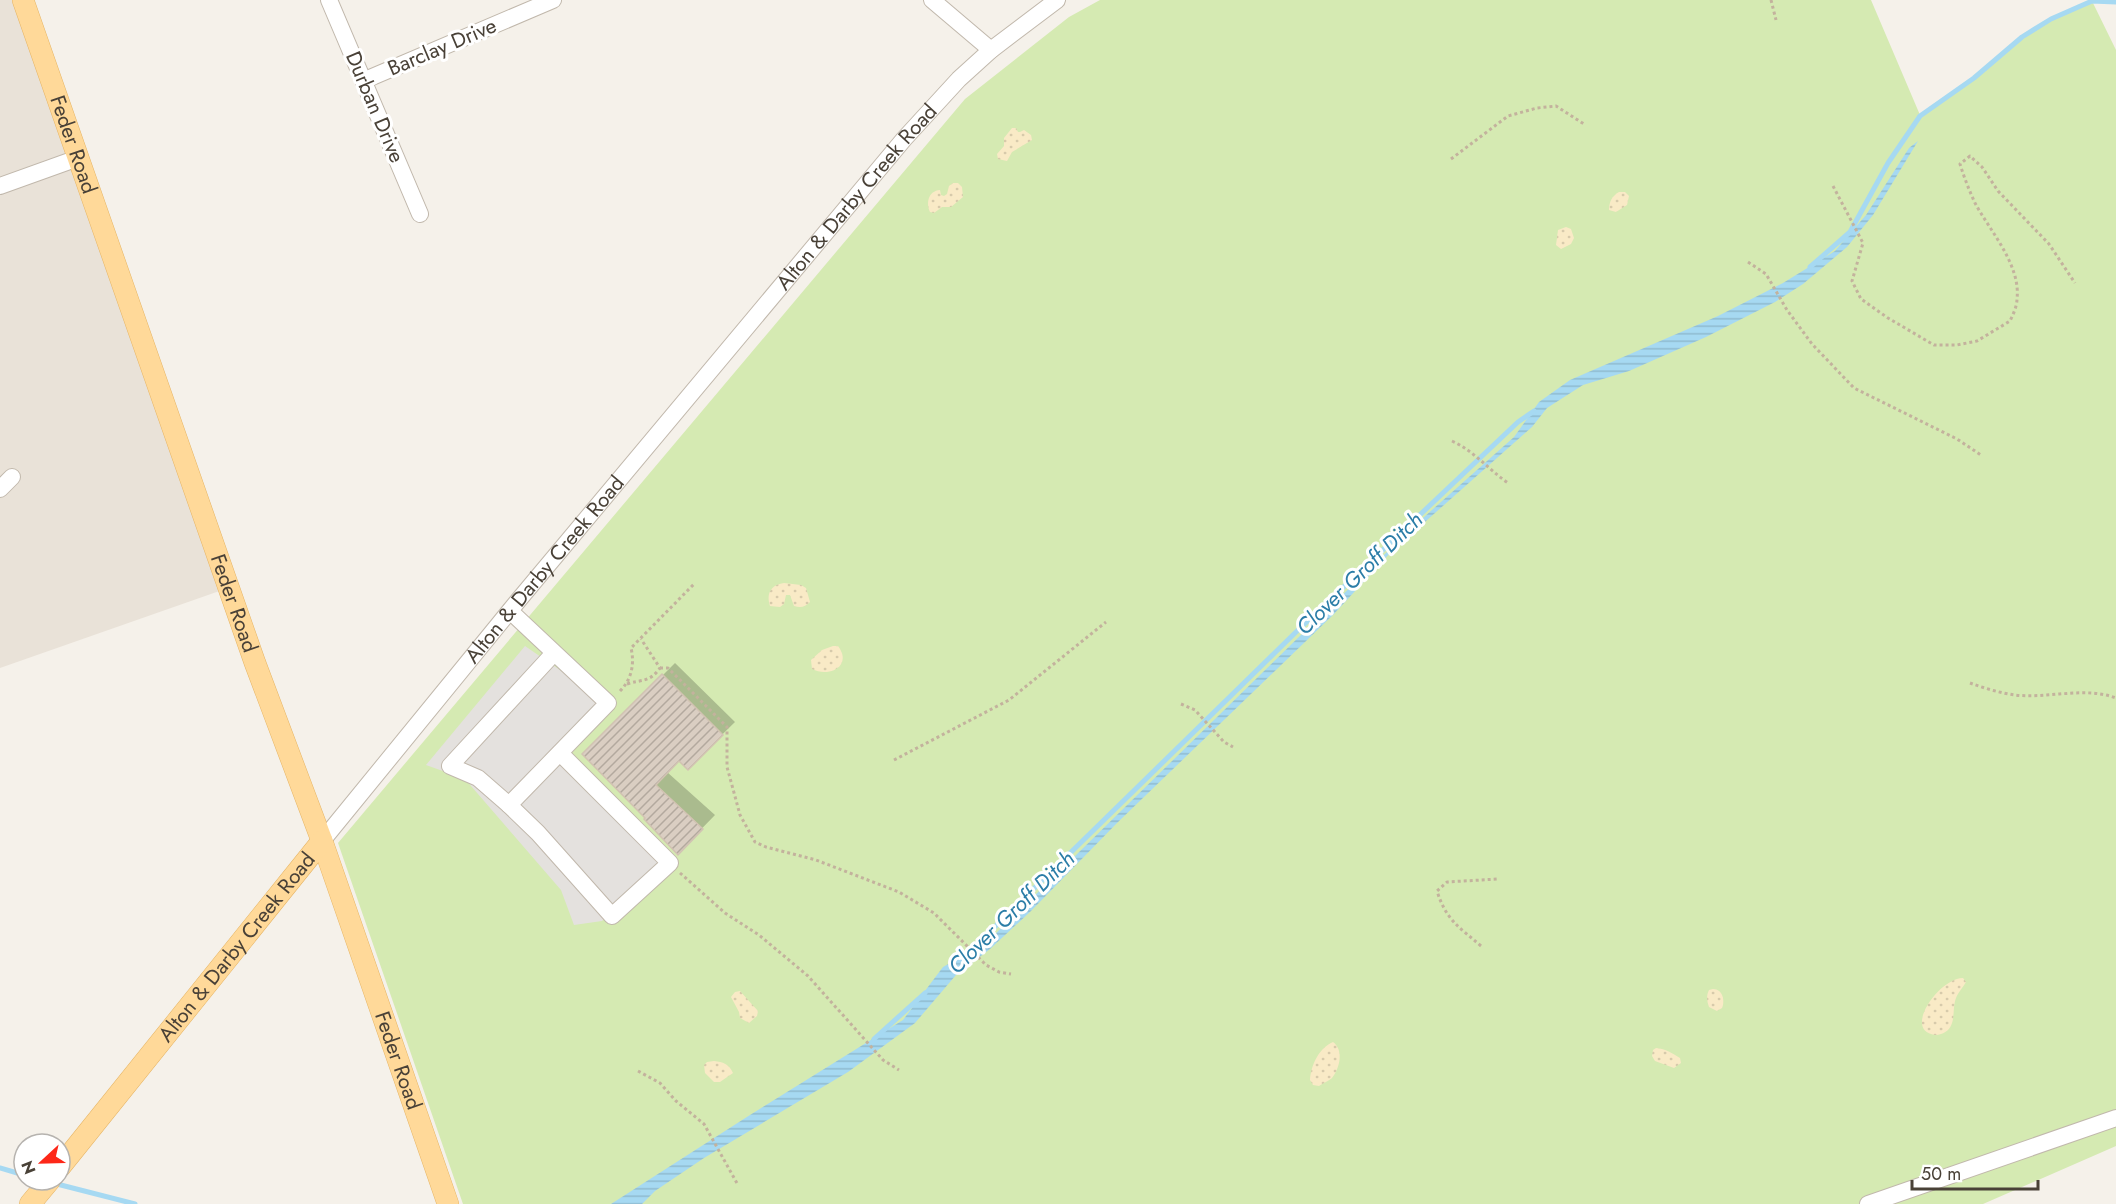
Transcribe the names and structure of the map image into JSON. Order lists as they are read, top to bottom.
{
  "streets": {
    "main road": ["Feder Road", "Alton & Darby Creek Road"],
    "street": ["Barclay Drive", "Durban Drive"]
  },
  "crossings": [
    ["Barclay Drive", "Durban Drive"],
    ["Feder Road", "Alton & Darby Creek Road"]
  ],
  "water": ["Clover Groff Ditch"],
  "scale_bar": "50 m",
  "north": "left"
}
